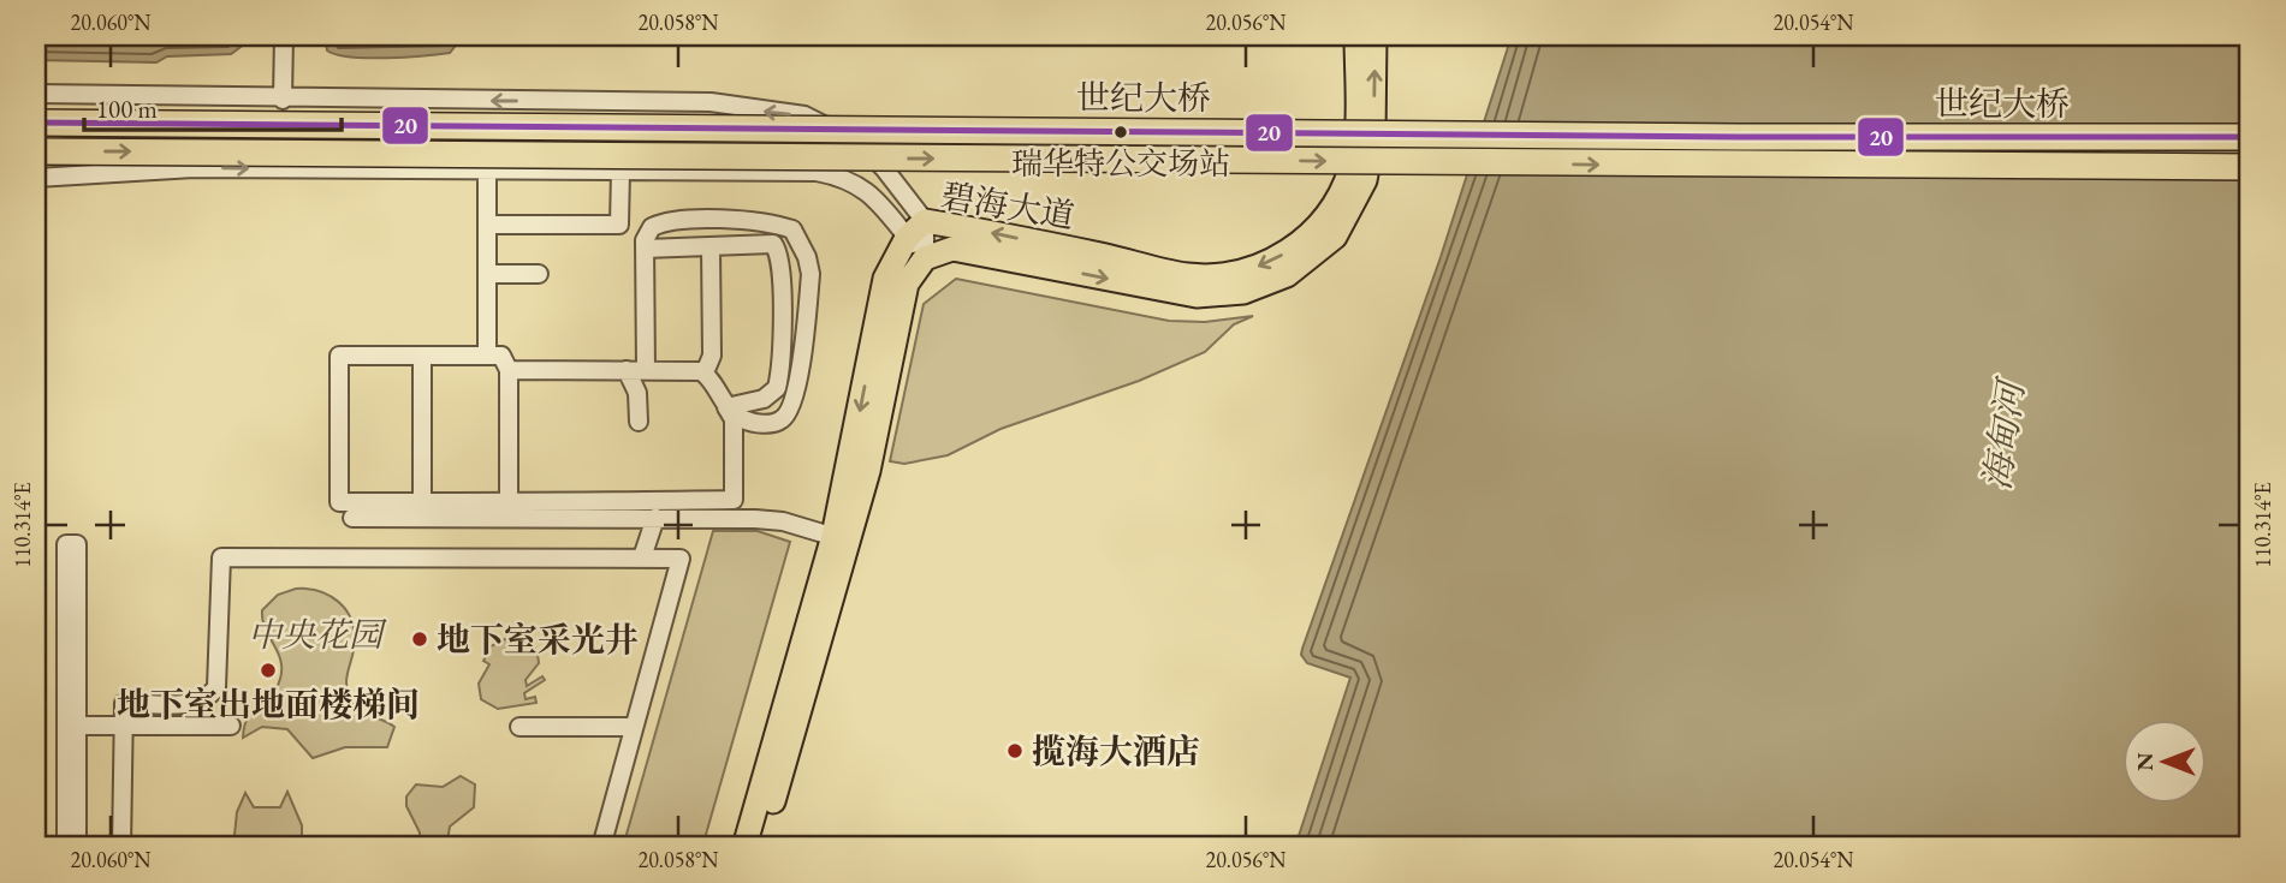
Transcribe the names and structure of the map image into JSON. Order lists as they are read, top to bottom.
{
  "streets": {
    "highway": ["世纪大桥"],
    "main road": ["碧海大道"]
  },
  "water": ["海甸河"],
  "parks": ["中央花园"],
  "places": [
    "瑞华特公交场站",
    "地下室采光井",
    "地下室出地面楼梯间",
    "揽海大酒店"
  ],
  "lines": ["transit line 20"],
  "scale_bar": "100 m",
  "north": "left",
  "coordinates": [
    "20.060°N",
    "20.058°N",
    "20.056°N",
    "20.054°N",
    "110.314°E"
  ]
}
